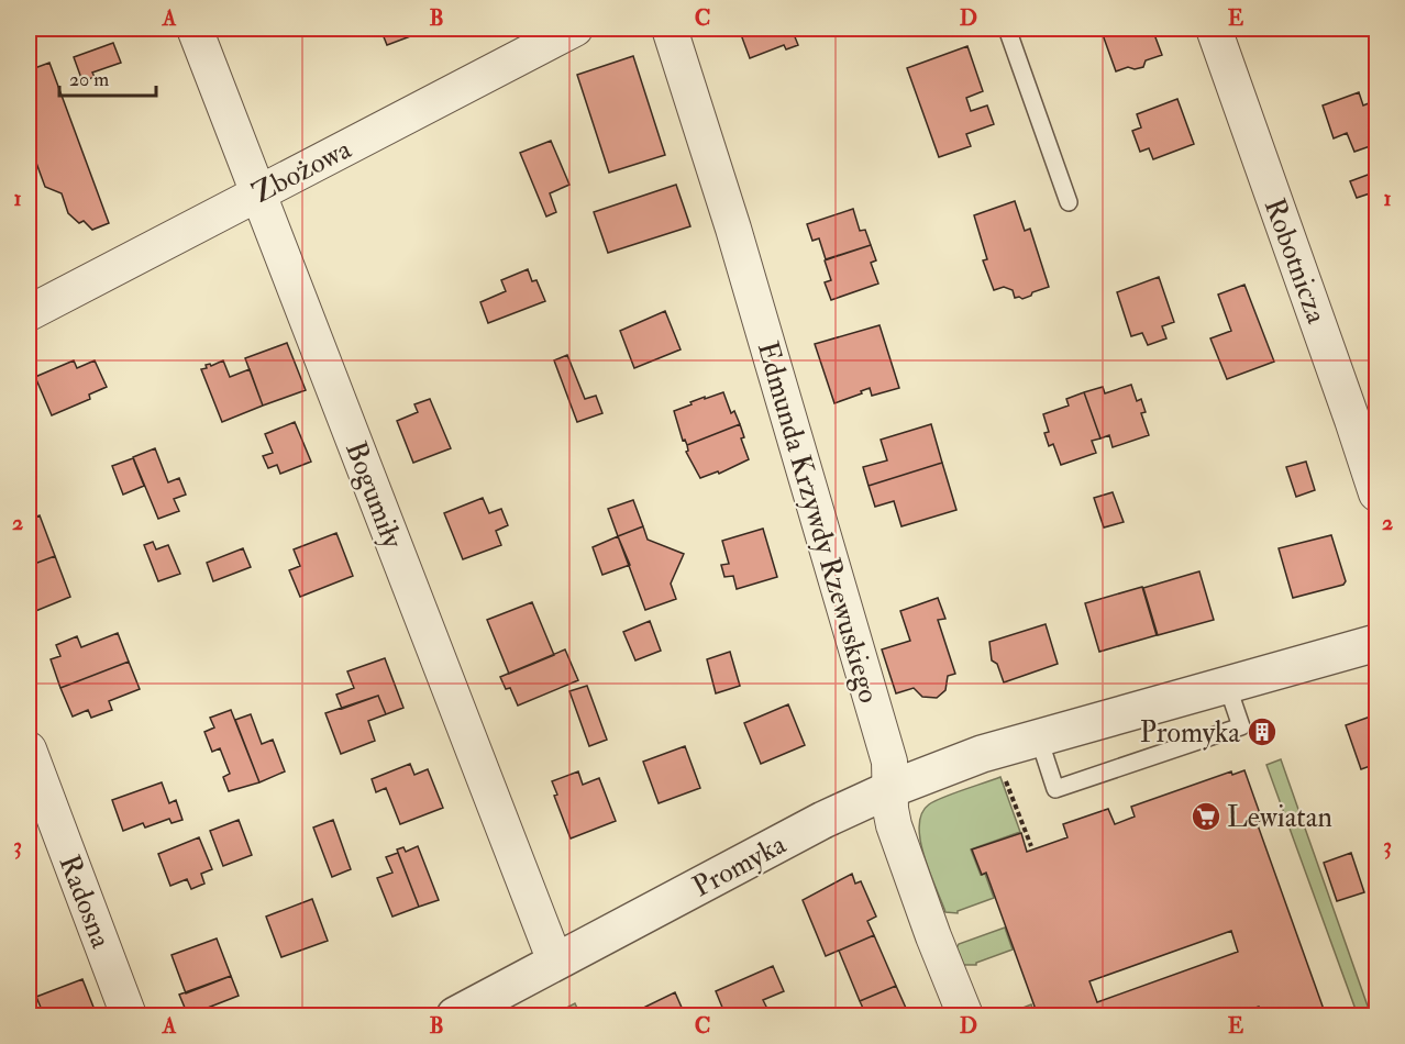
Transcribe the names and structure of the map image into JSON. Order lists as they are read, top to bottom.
{
  "streets": {
    "street": [
      "Zbożowa",
      "Robotnicza",
      "Bogumiły",
      "Edmunda Krzywdy Rzewuskiego",
      "Promyka",
      "Radosna"
    ]
  },
  "crossings": [
    ["Zbożowa", "Bogumiły"],
    ["Bogumiły", "Promyka"],
    ["Edmunda Krzywdy Rzewuskiego", "Promyka"]
  ],
  "places": {
    "building": ["Promyka"],
    "supermarket": ["Lewiatan"]
  },
  "scale_bar": "20 m",
  "grid": {
    "columns": [
      "A",
      "B",
      "C",
      "D",
      "E"
    ],
    "rows": ["1", "2", "3"]
  }
}
